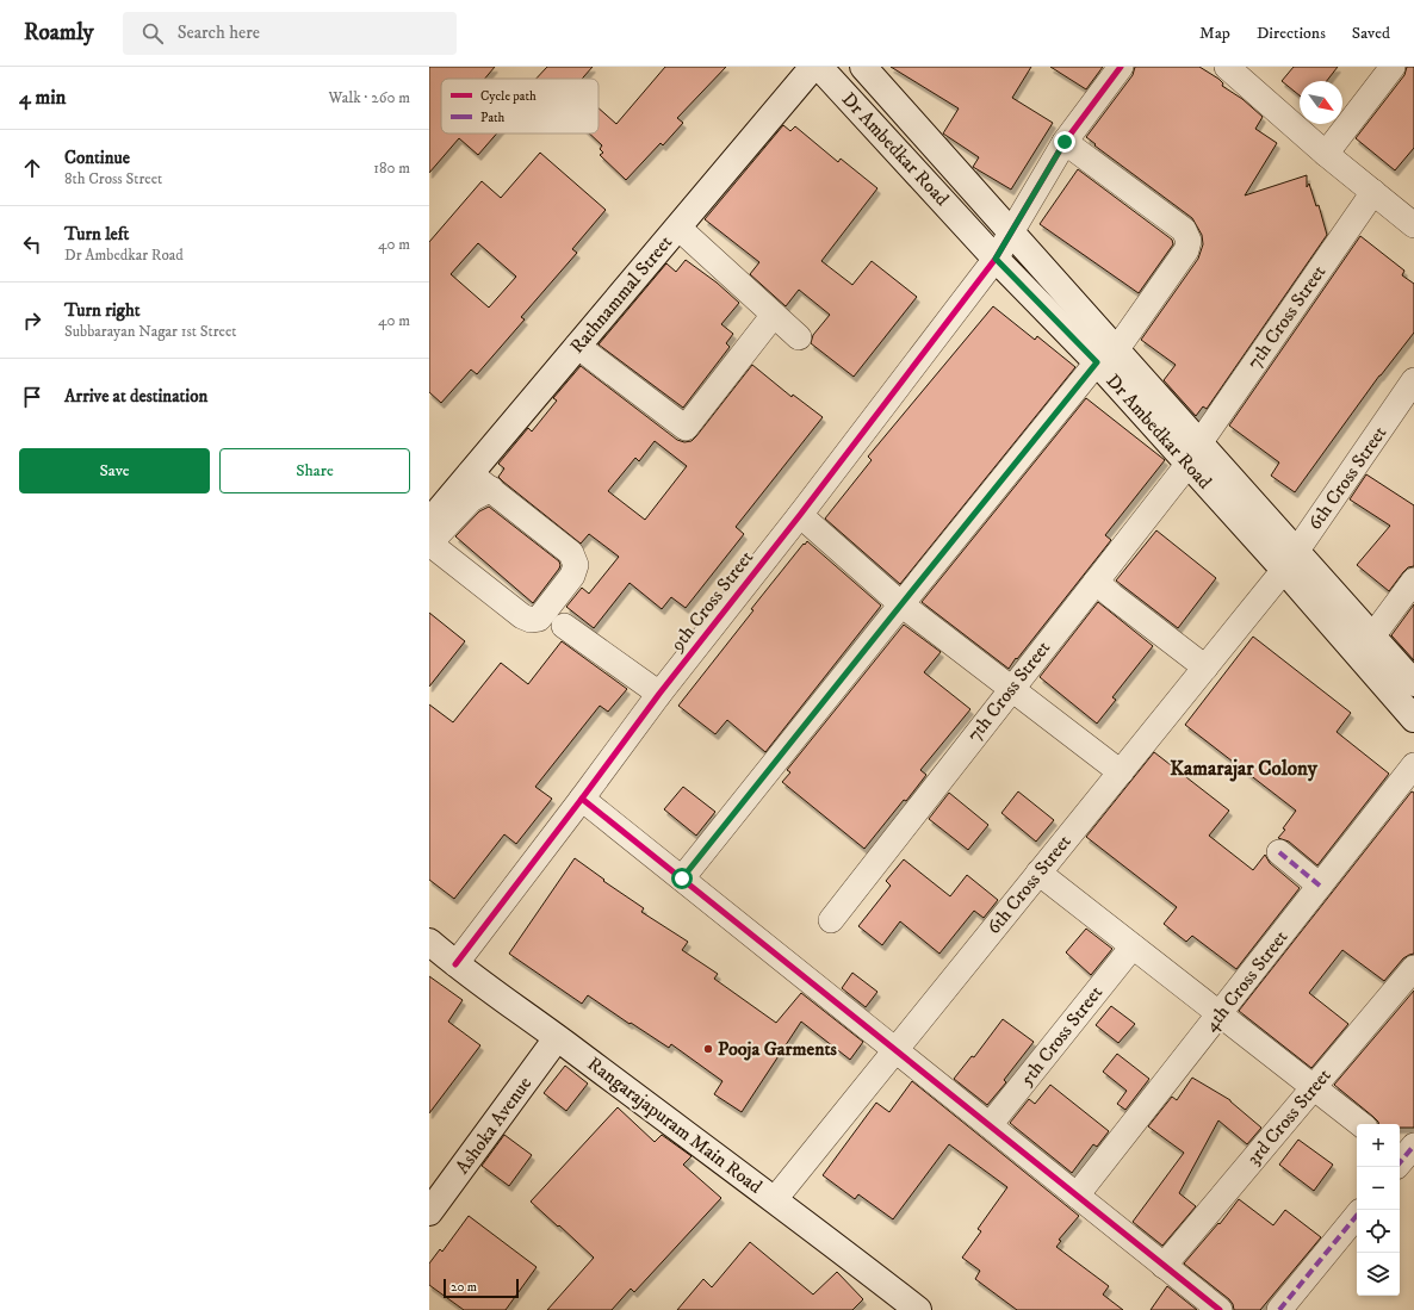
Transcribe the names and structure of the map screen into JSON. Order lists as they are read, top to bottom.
{
  "streets": {
    "main road": [
      "Dr Ambedkar Road",
      "Rathnammal Street",
      "Ashoka Avenue",
      "Rangarajapuram Main Road"
    ],
    "street": [
      "7th Cross Street",
      "6th Cross Street",
      "9th Cross Street",
      "4th Cross Street",
      "5th Cross Street",
      "3rd Cross Street"
    ]
  },
  "crossings": [
    ["Dr Ambedkar Road", "7th Cross Street"],
    ["Dr Ambedkar Road", "6th Cross Street"],
    ["Dr Ambedkar Road", "9th Cross Street"],
    ["6th Cross Street", "Rangarajapuram Main Road"],
    ["9th Cross Street", "Rangarajapuram Main Road"],
    ["Ashoka Avenue", "Rangarajapuram Main Road"]
  ],
  "districts": ["Kamarajar Colony"],
  "places": ["Pooja Garments"],
  "legend": ["Cycle path", "Path"],
  "scale_bar": "20 m",
  "north": "bottom right",
  "page": {
    "header": "Roamly",
    "search": "Search here",
    "nav": ["Map", "Directions", "Saved"],
    "heading": ["4 min", "Walk · 260 m"],
    "list": [
      ["Continue", "8th Cross Street", "180 m"],
      ["Turn left", "Dr Ambedkar Road", "40 m"],
      ["Turn right", "Subbarayan Nagar 1st Street", "40 m"],
      "Arrive at destination"
    ],
    "buttons": ["Save", "Share"],
    "map_buttons": ["+", "−"],
    "scale": "20 m"
  }
}
